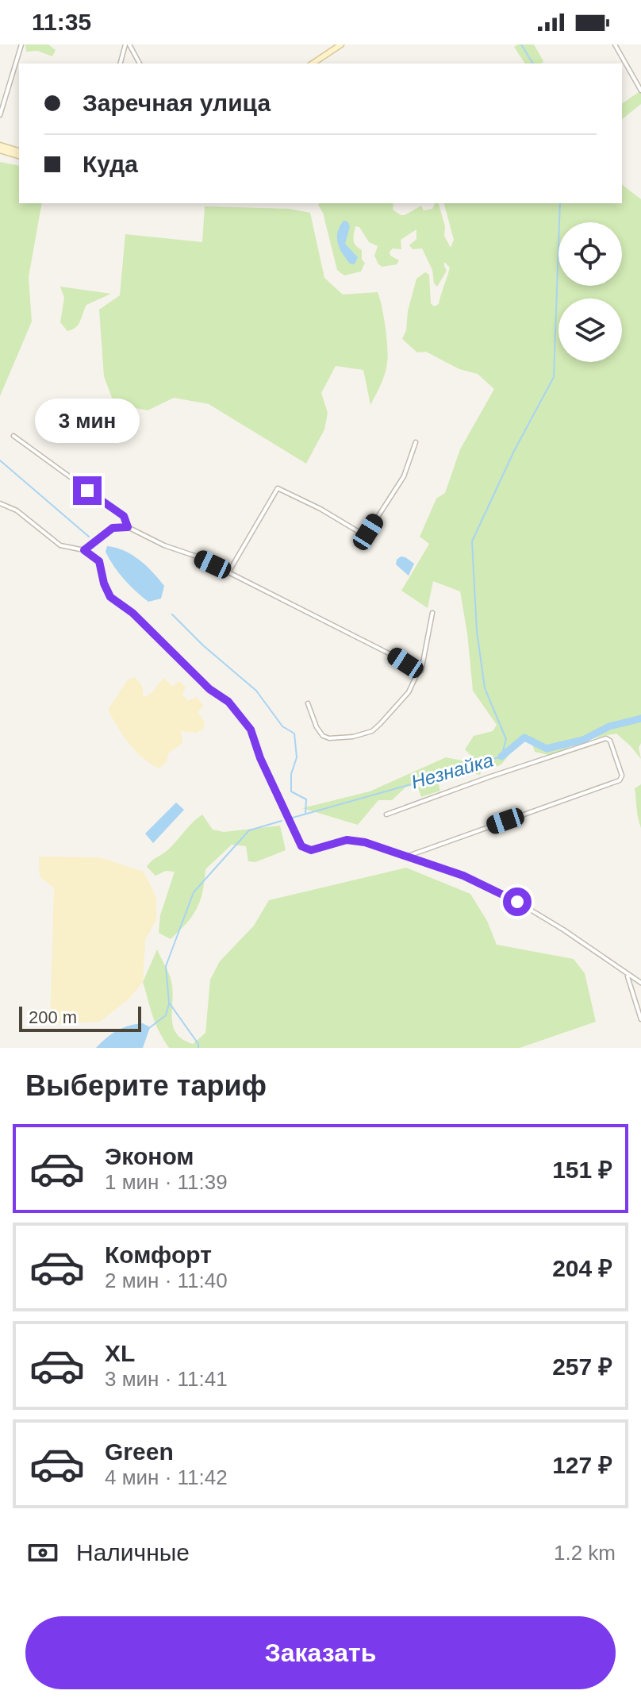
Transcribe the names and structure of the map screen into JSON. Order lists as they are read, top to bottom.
{
  "water": ["Незнайка"],
  "scale_bar": "200 m",
  "page": {
    "status": "11:35",
    "banner": ["Заречная улица", "Куда"],
    "bubble": "3 мин",
    "scale": "200 m",
    "heading": "Выберите тариф",
    "list": [
      {
        "name": "Эконом",
        "note": "1 мин · 11:39",
        "value": "151 ₽"
      },
      {
        "name": "Комфорт",
        "note": "2 мин · 11:40",
        "value": "204 ₽"
      },
      {
        "name": "XL",
        "note": "3 мин · 11:41",
        "value": "257 ₽"
      },
      {
        "name": "Green",
        "note": "4 мин · 11:42",
        "value": "127 ₽"
      }
    ],
    "pay": ["Наличные", "1.2 km"],
    "buttons": "Заказать"
  }
}
